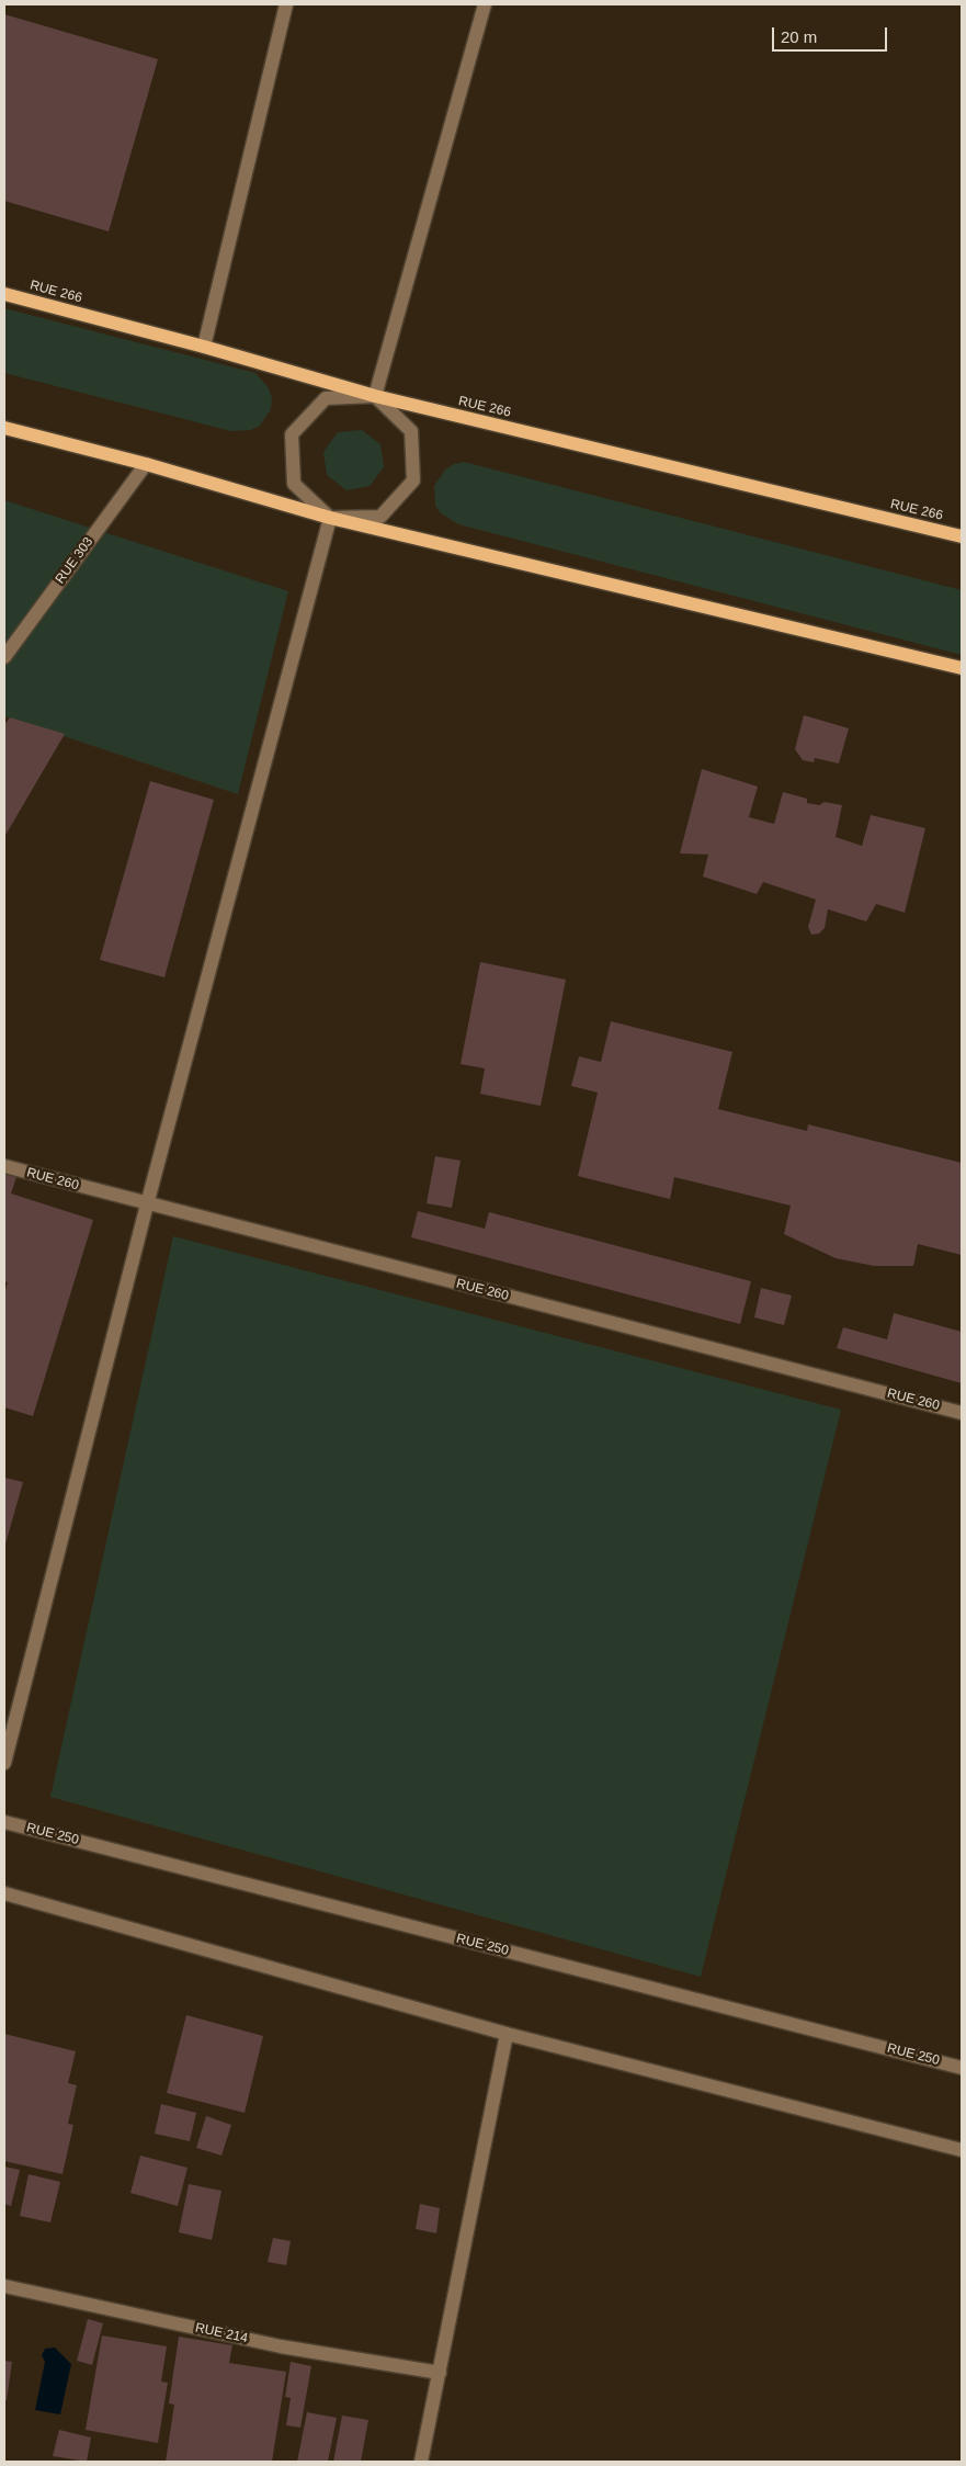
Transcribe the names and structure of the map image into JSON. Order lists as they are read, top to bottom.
{
  "streets": {
    "main road": ["RUE 266"],
    "street": [
      "RUE 303",
      "RUE 260",
      "RUE 250",
      "RUE 214"
    ]
  },
  "scale_bar": "20 m"
}
